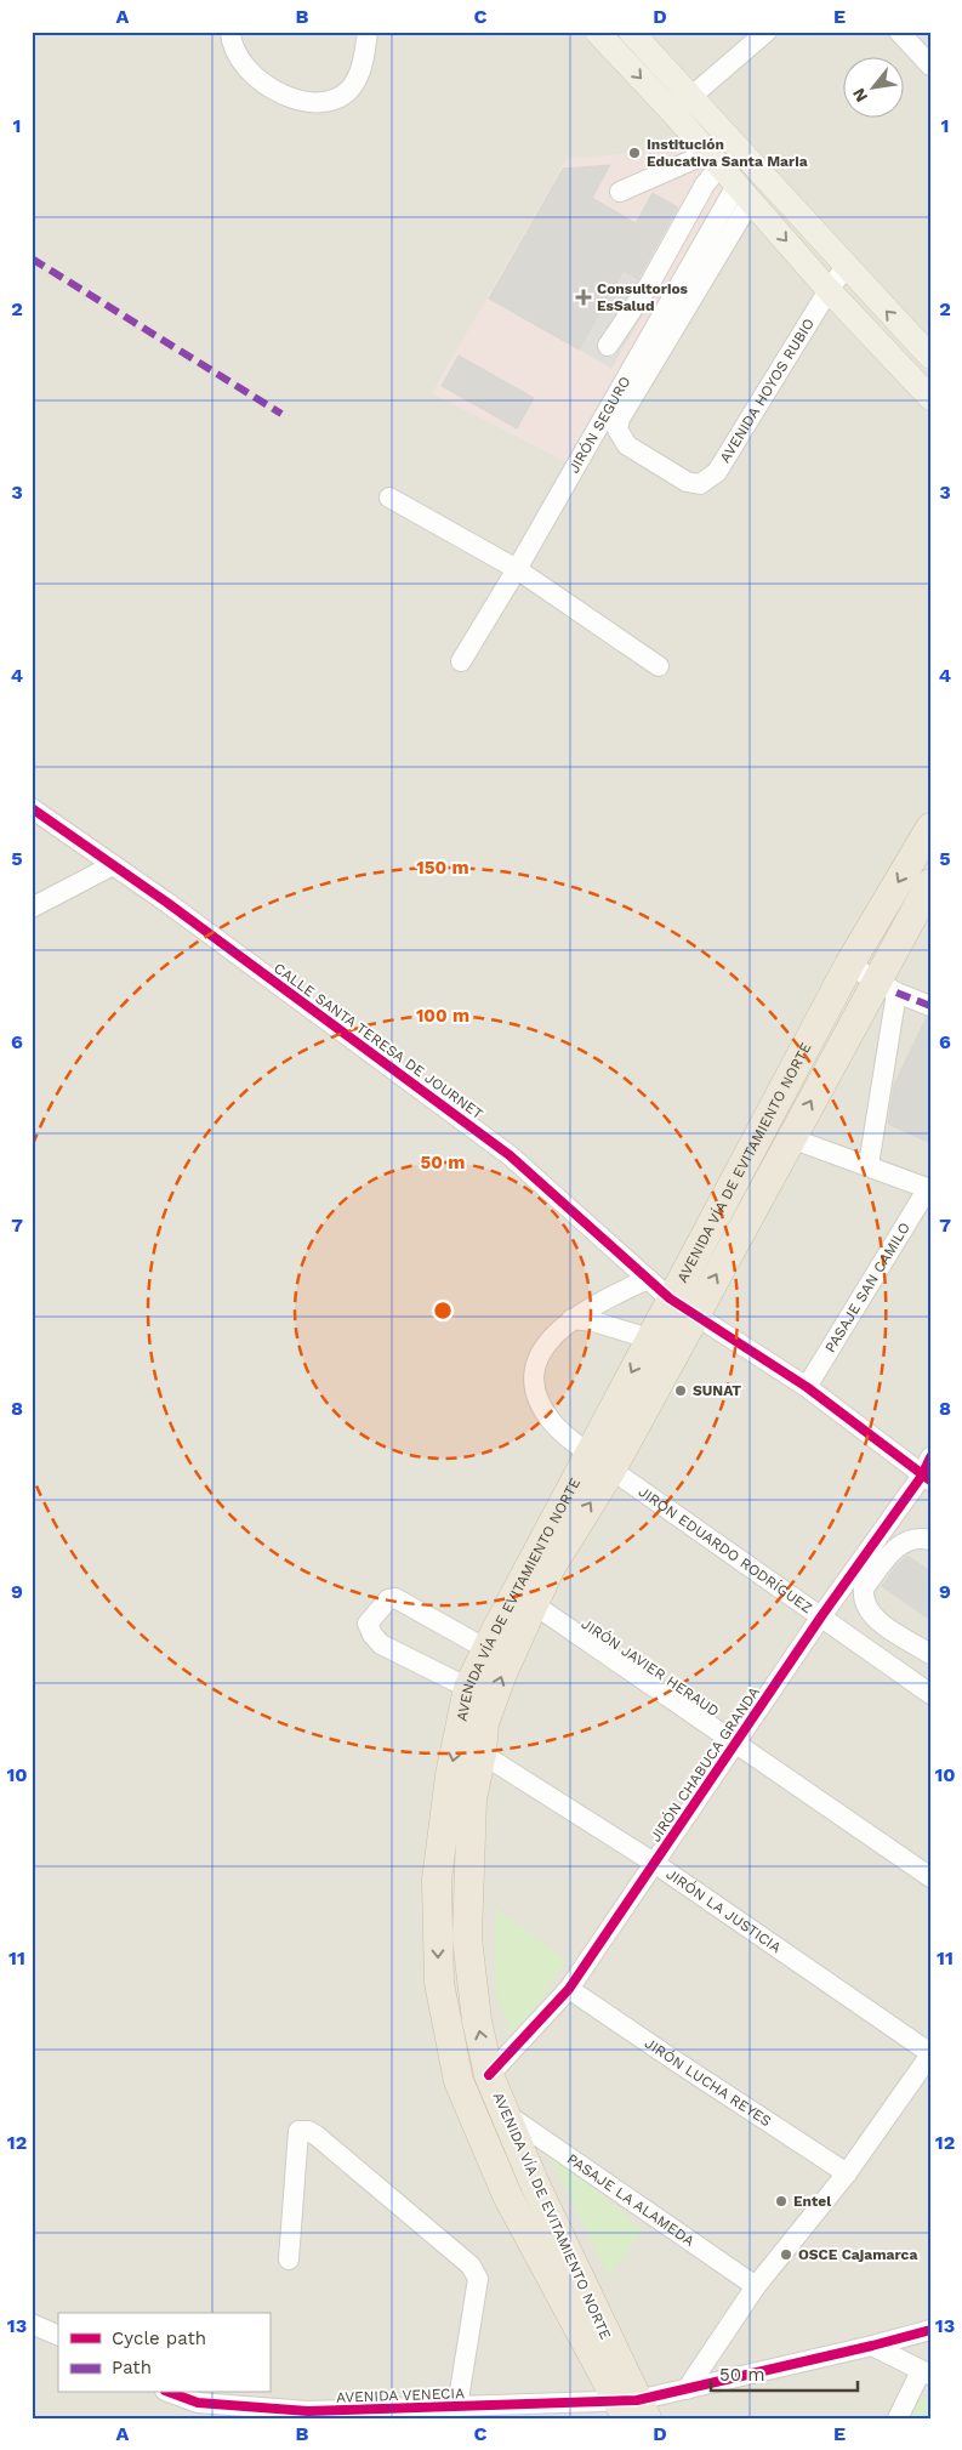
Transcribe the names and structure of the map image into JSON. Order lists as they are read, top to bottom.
{
  "streets": {
    "highway": ["AVENIDA VÍA DE EVITAMIENTO NORTE"],
    "street": [
      "AVENIDA HOYOS RUBIO",
      "JIRÓN SEGURO",
      "CALLE SANTA TERESA DE JOURNET",
      "PASAJE SAN CAMILO",
      "JIRÓN EDUARDO RODRÍGUEZ",
      "JIRÓN JAVIER HERAUD",
      "JIRÓN CHABUCA GRANDA",
      "JIRÓN LA JUSTICIA",
      "JIRÓN LUCHA REYES",
      "PASAJE LA ALAMEDA",
      "AVENIDA VENECIA"
    ]
  },
  "crossings": [
    ["AVENIDA HOYOS RUBIO", "JIRÓN SEGURO"],
    ["CALLE SANTA TERESA DE JOURNET", "AVENIDA VÍA DE EVITAMIENTO NORTE"],
    ["CALLE SANTA TERESA DE JOURNET", "PASAJE SAN CAMILO"],
    ["CALLE SANTA TERESA DE JOURNET", "JIRÓN EDUARDO RODRÍGUEZ"],
    ["CALLE SANTA TERESA DE JOURNET", "JIRÓN CHABUCA GRANDA"],
    ["AVENIDA VÍA DE EVITAMIENTO NORTE", "JIRÓN EDUARDO RODRÍGUEZ"],
    ["AVENIDA VÍA DE EVITAMIENTO NORTE", "JIRÓN JAVIER HERAUD"],
    ["AVENIDA VÍA DE EVITAMIENTO NORTE", "JIRÓN CHABUCA GRANDA"],
    ["AVENIDA VÍA DE EVITAMIENTO NORTE", "JIRÓN LA JUSTICIA"],
    ["AVENIDA VÍA DE EVITAMIENTO NORTE", "PASAJE LA ALAMEDA"],
    ["AVENIDA VÍA DE EVITAMIENTO NORTE", "AVENIDA VENECIA"],
    ["JIRÓN EDUARDO RODRÍGUEZ", "JIRÓN CHABUCA GRANDA"],
    ["JIRÓN JAVIER HERAUD", "JIRÓN CHABUCA GRANDA"],
    ["JIRÓN CHABUCA GRANDA", "JIRÓN LA JUSTICIA"],
    ["JIRÓN CHABUCA GRANDA", "JIRÓN LUCHA REYES"]
  ],
  "places": {
    "other": [
      "Institución Educativa Santa Maria",
      "SUNAT",
      "Entel",
      "OSCE Cajamarca"
    ],
    "health": ["Consultorios EsSalud"]
  },
  "legend": ["Cycle path", "Path"],
  "scale_bar": "50 m",
  "north": "bottom left",
  "grid": {
    "columns": [
      "A",
      "B",
      "C",
      "D",
      "E"
    ],
    "rows": [
      "1",
      "2",
      "3",
      "4",
      "5",
      "6",
      "7",
      "8",
      "9",
      "10",
      "11",
      "12",
      "13"
    ]
  },
  "rings": ["150 m", "100 m", "50 m"]
}
